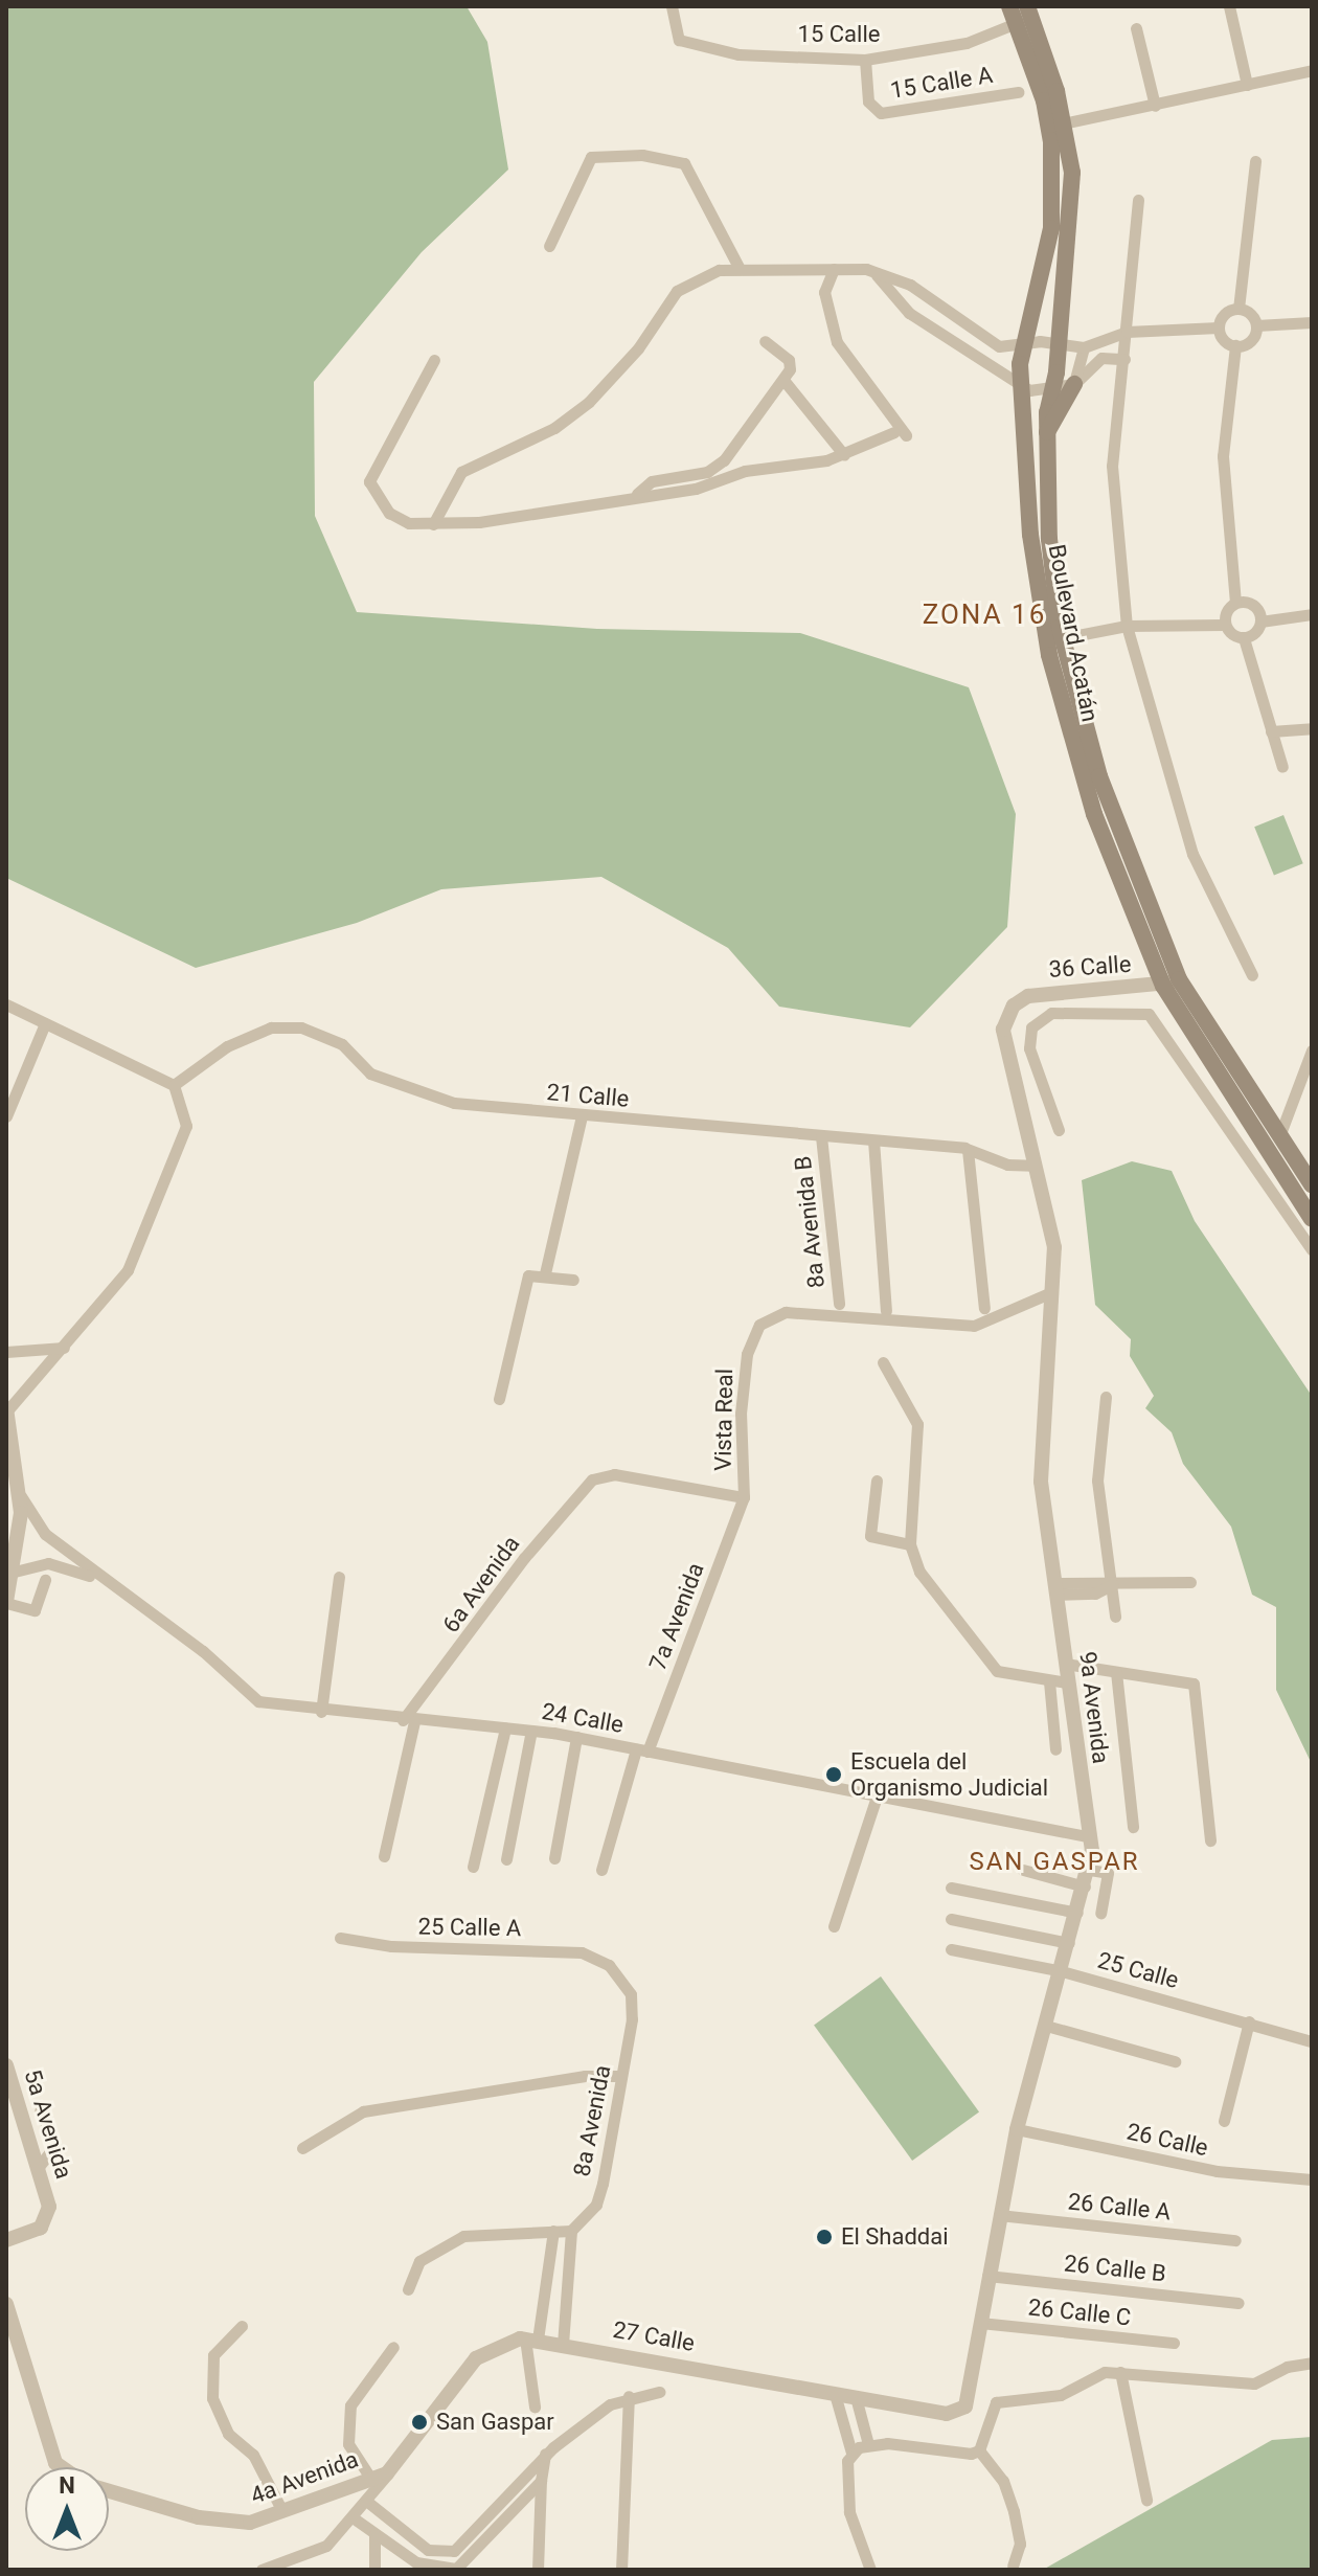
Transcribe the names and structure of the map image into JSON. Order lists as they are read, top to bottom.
{
  "streets": {
    "main road": ["Boulevard Acatán"],
    "street": [
      "15 Calle",
      "15 Calle A",
      "36 Calle",
      "21 Calle",
      "8a Avenida B",
      "Vista Real",
      "6a Avenida",
      "7a Avenida",
      "9a Avenida",
      "24 Calle",
      "25 Calle A",
      "25 Calle",
      "8a Avenida",
      "5a Avenida",
      "26 Calle",
      "26 Calle A",
      "26 Calle B",
      "26 Calle C",
      "27 Calle",
      "4a Avenida"
    ]
  },
  "crossings": [
    ["15 Calle", "15 Calle A"],
    ["15 Calle", "Boulevard Acatán"],
    ["Boulevard Acatán", "36 Calle"],
    ["36 Calle", "9a Avenida"],
    ["21 Calle", "8a Avenida B"],
    ["21 Calle", "9a Avenida"],
    ["Vista Real", "6a Avenida"],
    ["Vista Real", "7a Avenida"],
    ["Vista Real", "9a Avenida"],
    ["6a Avenida", "24 Calle"],
    ["7a Avenida", "24 Calle"],
    ["9a Avenida", "24 Calle"],
    ["9a Avenida", "25 Calle"],
    ["9a Avenida", "26 Calle"],
    ["9a Avenida", "26 Calle A"],
    ["9a Avenida", "26 Calle B"],
    ["9a Avenida", "26 Calle C"],
    ["9a Avenida", "27 Calle"],
    ["25 Calle A", "8a Avenida"],
    ["27 Calle", "4a Avenida"]
  ],
  "districts": ["ZONA 16", "SAN GASPAR"],
  "places": ["Escuela del Organismo Judicial", "El Shaddai", "San Gaspar"],
  "north": "top"
}
